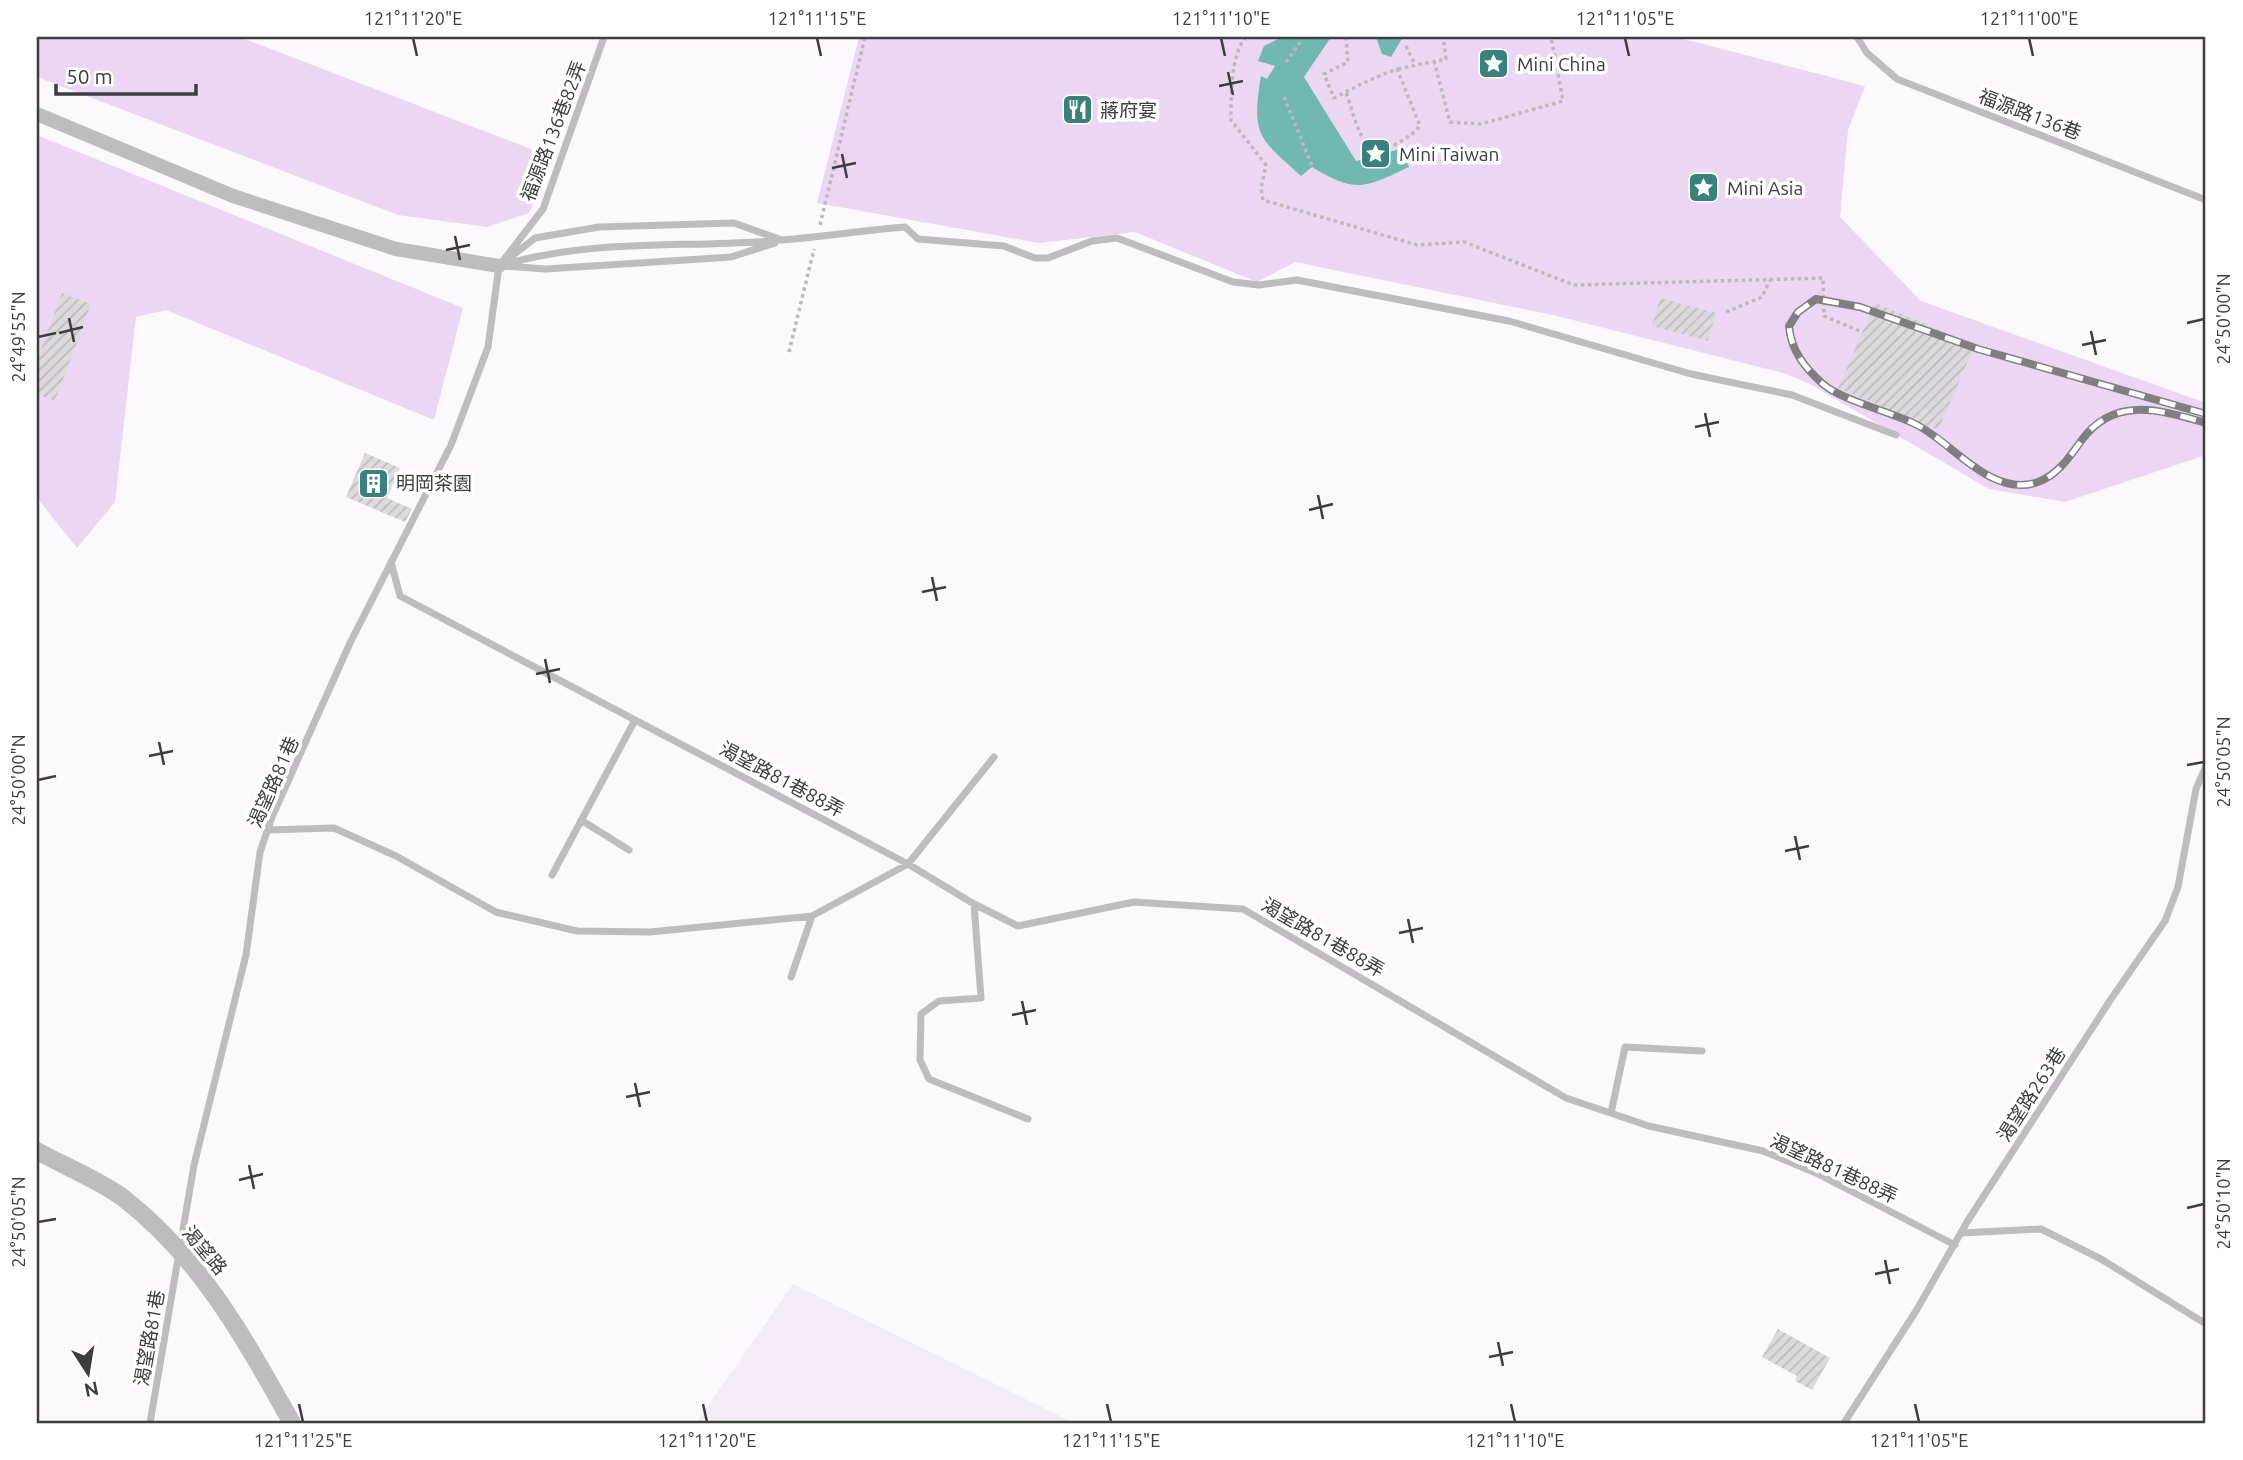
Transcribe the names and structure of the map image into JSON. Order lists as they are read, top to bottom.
{
  "streets": {
    "street": ["渴望路"],
    "lane": [
      "福源路136巷",
      "福源路136巷82弄",
      "渴望路81巷88弄",
      "渴望路81巷",
      "渴望路263巷"
    ]
  },
  "crossings": [
    ["福源路136巷82弄", "渴望路81巷"],
    ["渴望路81巷88弄", "渴望路81巷"],
    ["渴望路81巷88弄", "渴望路263巷"],
    ["渴望路81巷", "渴望路"]
  ],
  "places": {
    "place": ["Mini China", "Mini Taiwan", "Mini Asia"],
    "restaurant": ["蔣府宴"],
    "building": ["明岡茶園"]
  },
  "scale_bar": "50 m",
  "north": "bottom",
  "coordinates": [
    "121°11'20\"E",
    "121°11'15\"E",
    "121°11'10\"E",
    "121°11'05\"E",
    "121°11'00\"E",
    "24°50'00\"N",
    "24°49'55\"N",
    "24°50'05\"N",
    "24°50'10\"N",
    "121°11'25\"E"
  ]
}
